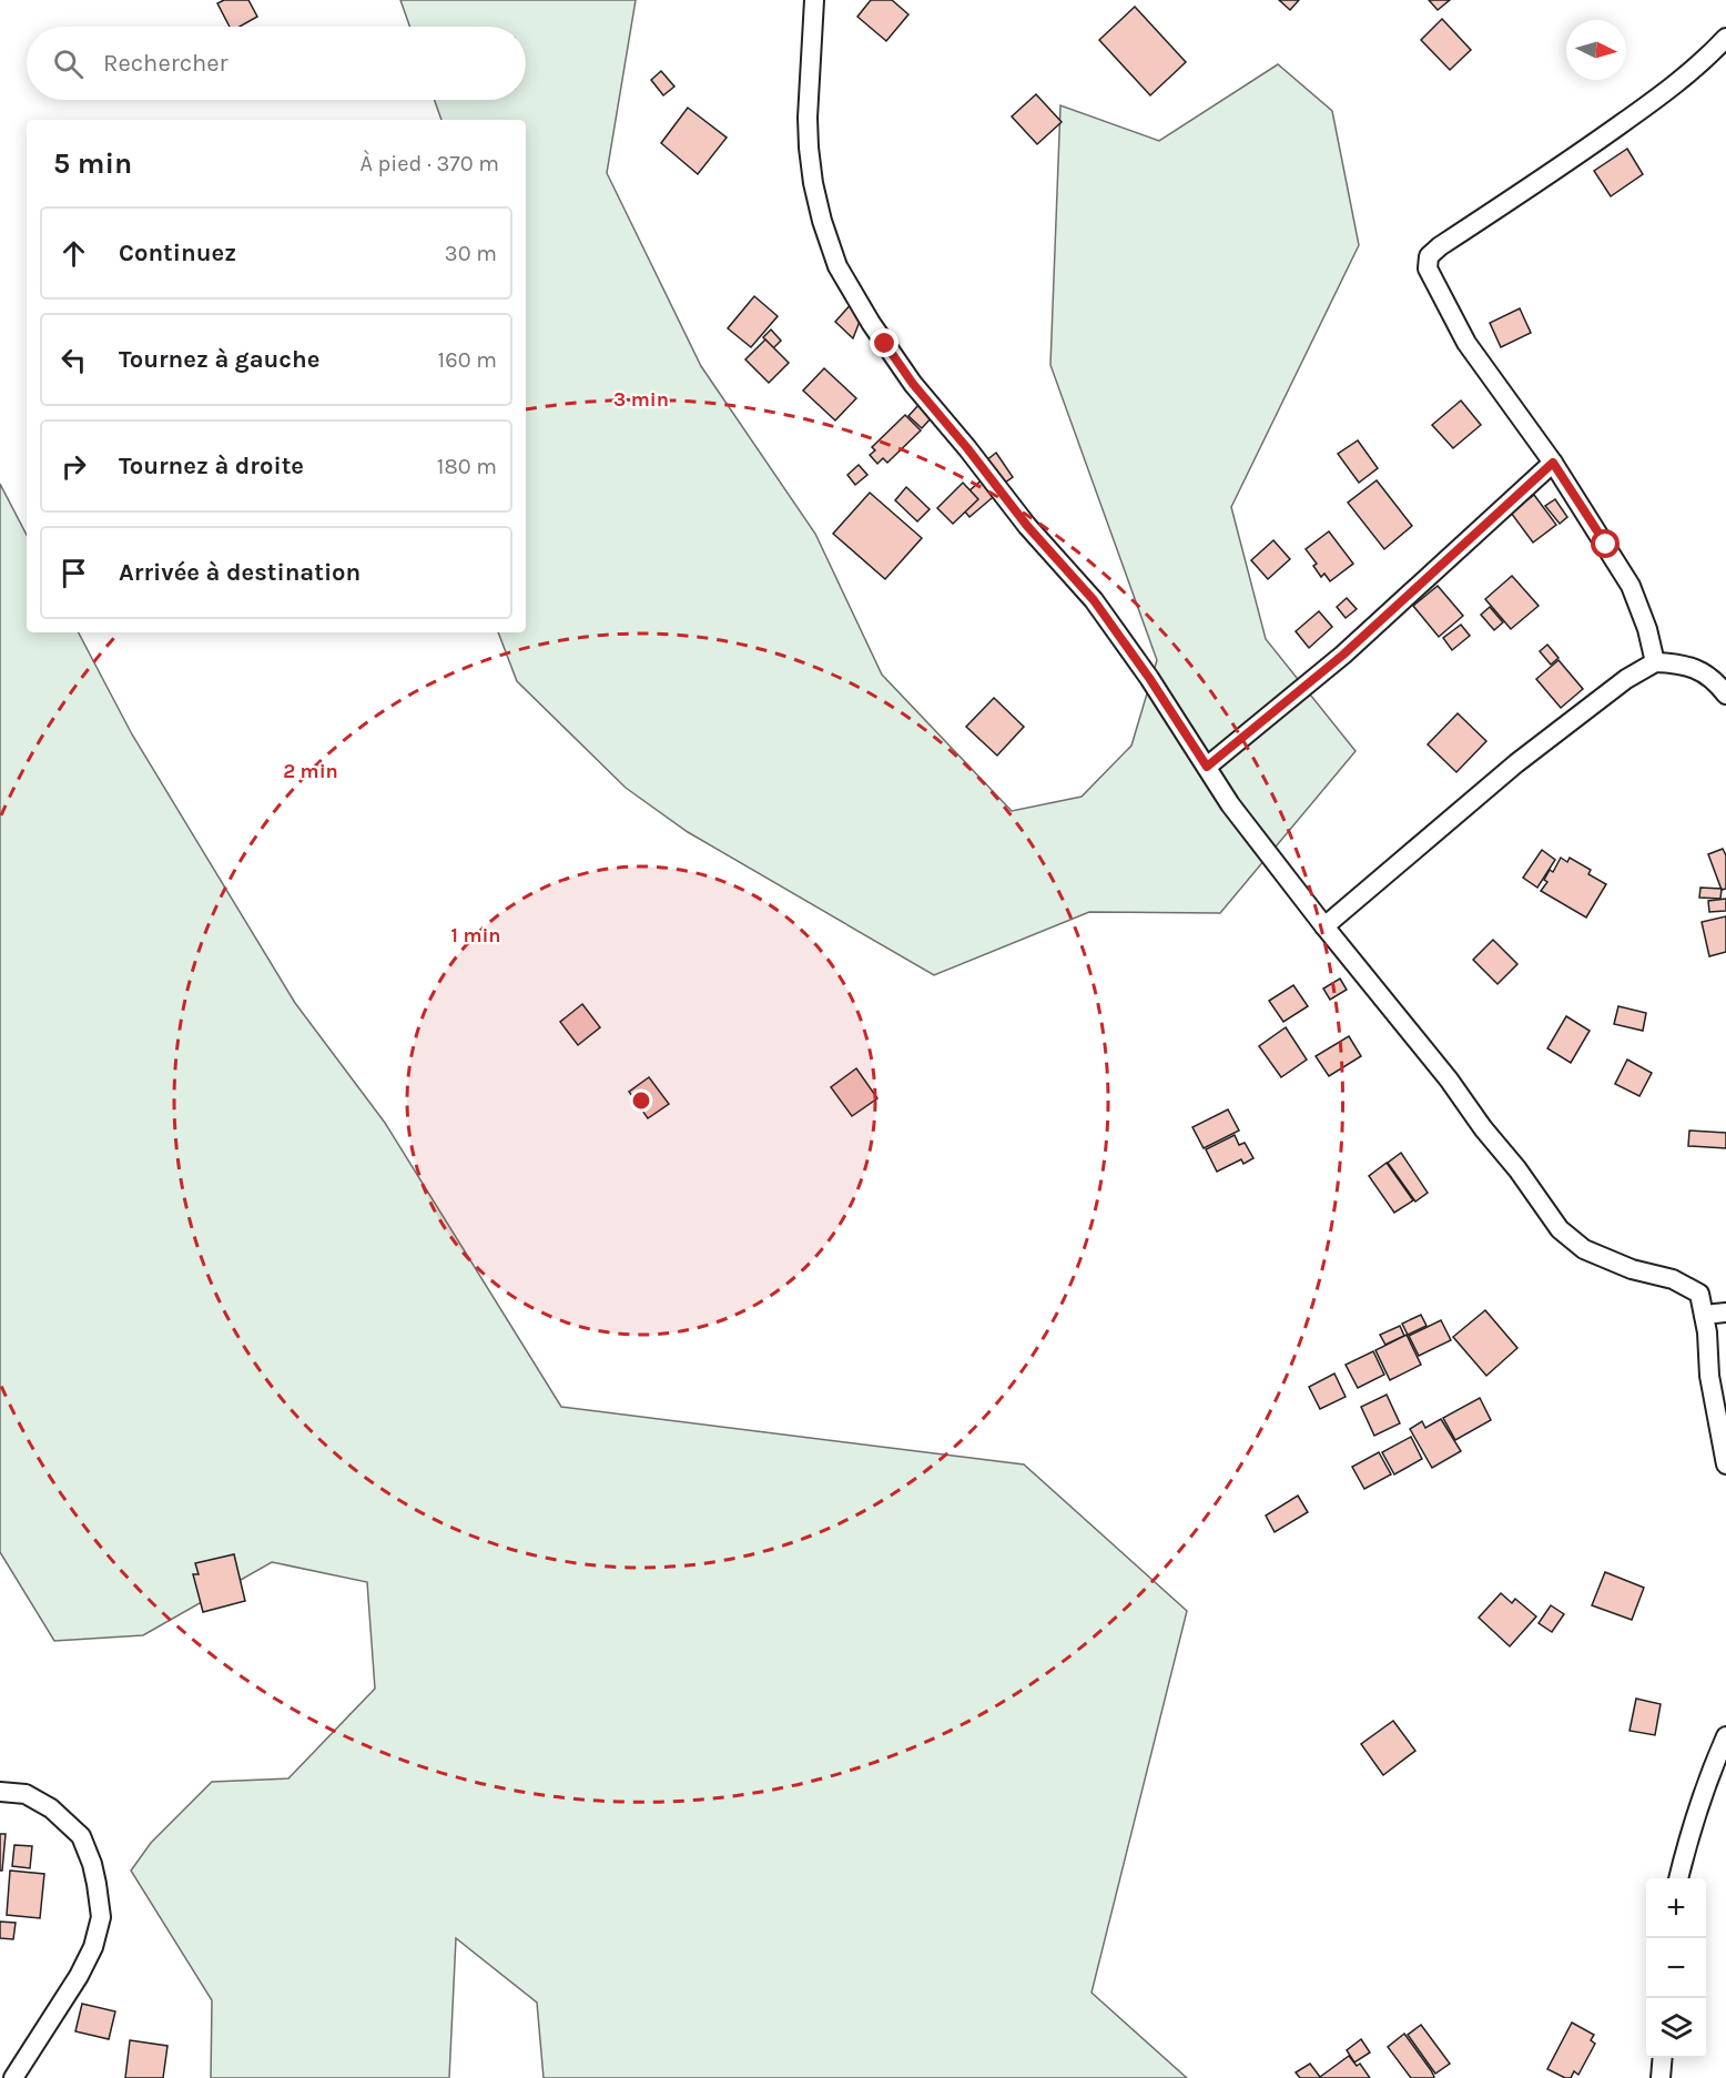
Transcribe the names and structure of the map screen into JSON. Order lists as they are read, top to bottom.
{
  "north": "right",
  "page": {
    "search": "Rechercher",
    "heading": ["5 min", "À pied · 370 m"],
    "list": [
      ["Continuez", "30 m"],
      ["Tournez à gauche", "160 m"],
      ["Tournez à droite", "180 m"],
      "Arrivée à destination"
    ],
    "map_buttons": ["+", "−"]
  },
  "rings": ["3 min", "2 min", "1 min"]
}
